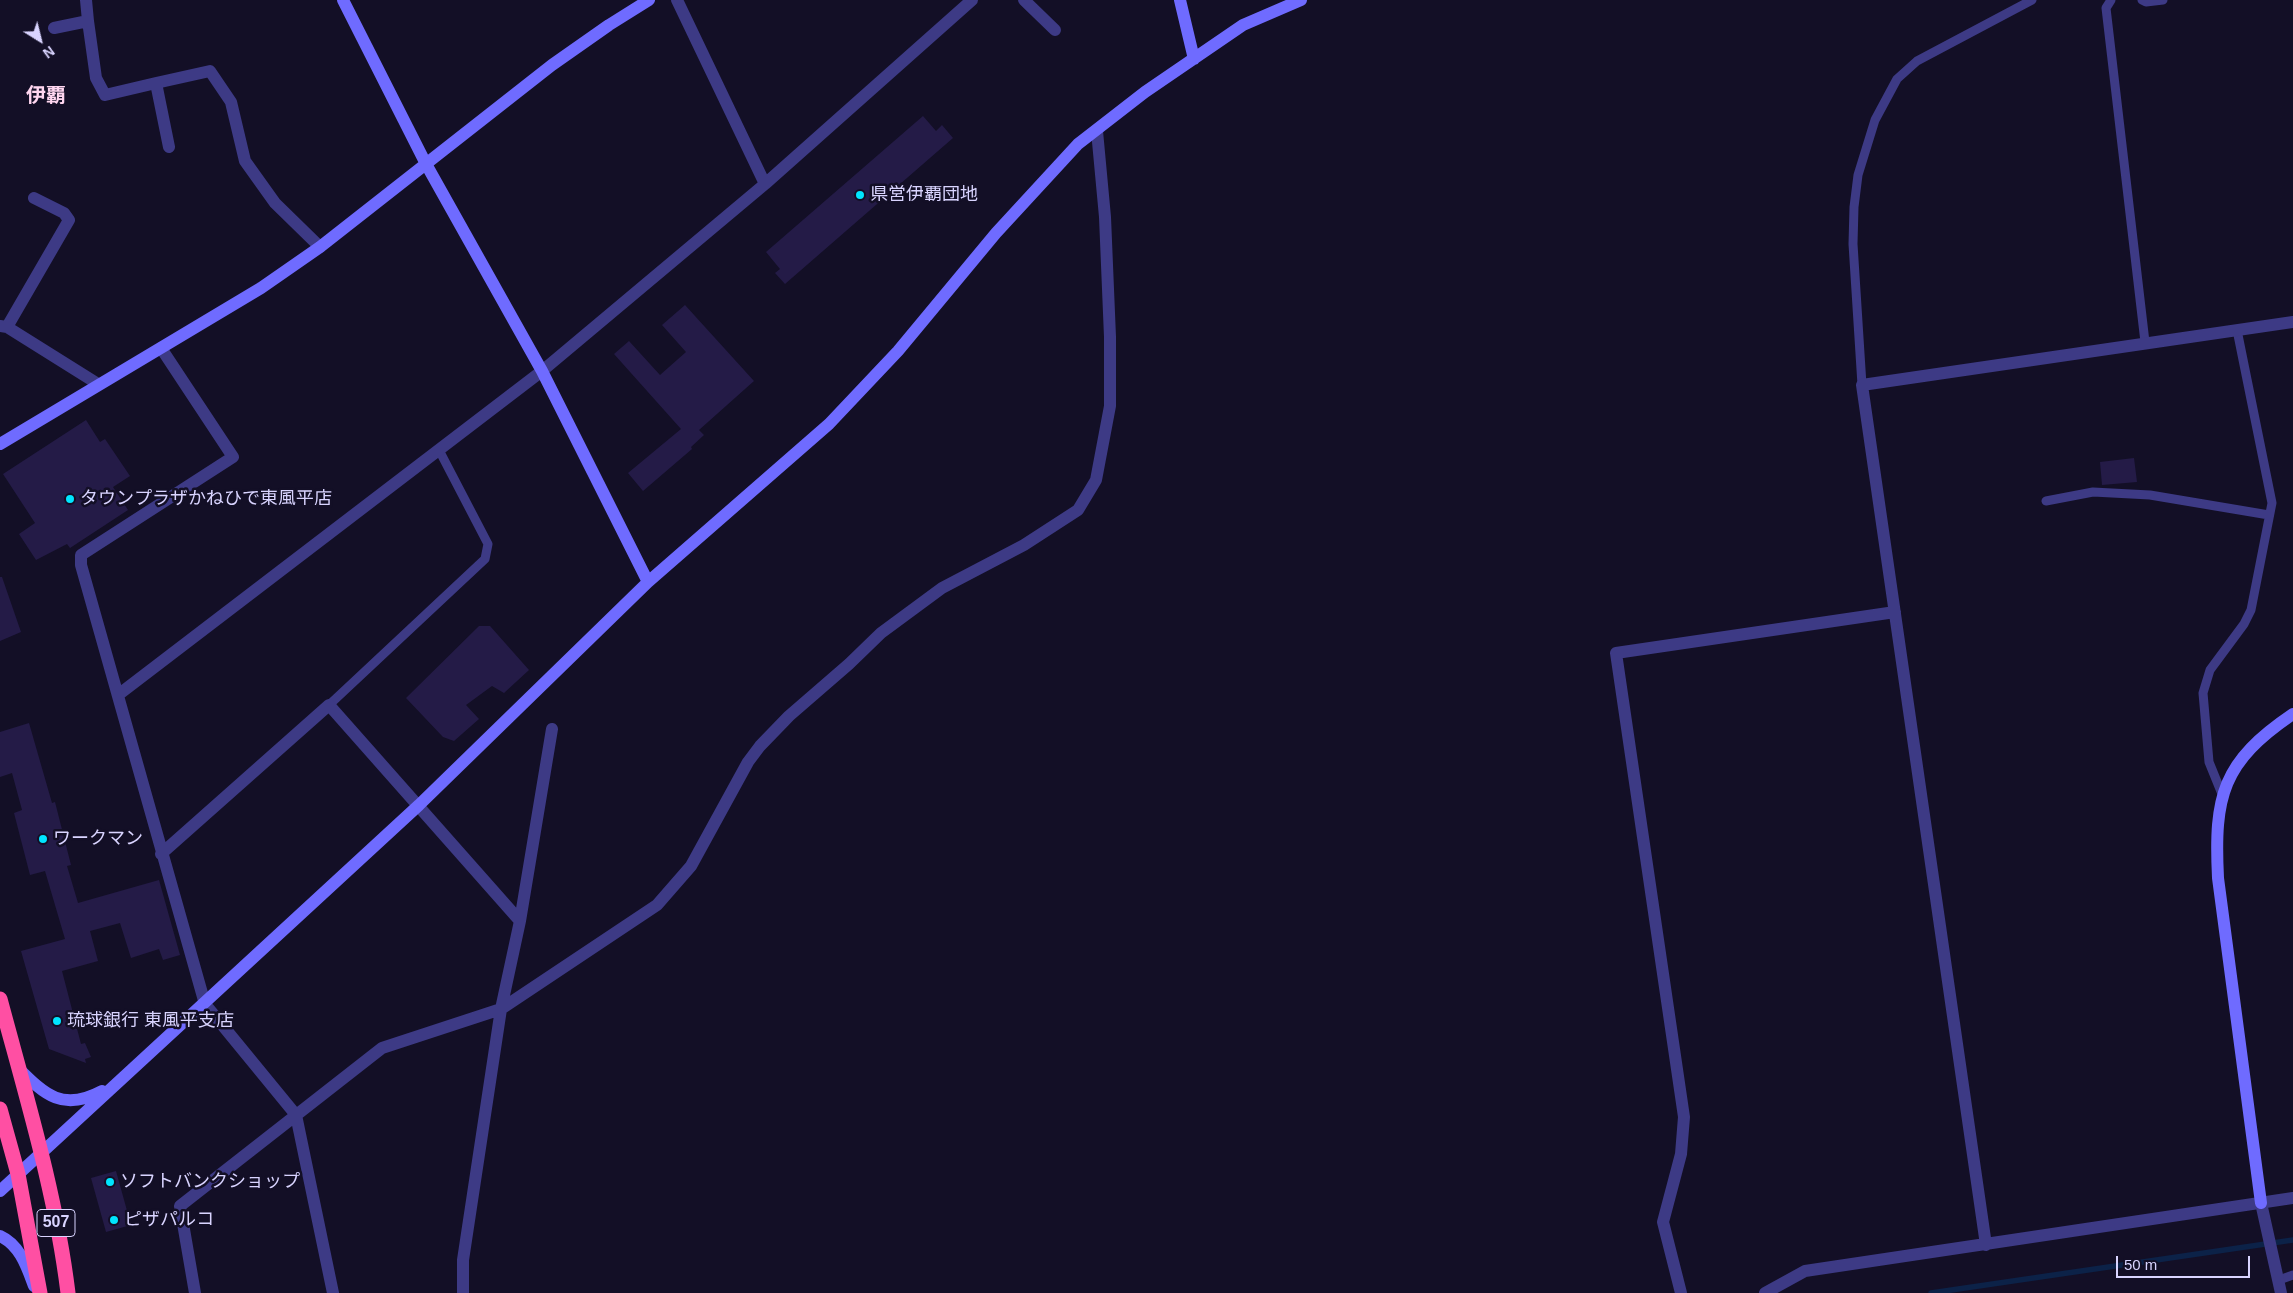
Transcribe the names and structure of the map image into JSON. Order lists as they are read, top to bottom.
{
  "streets": {
    "highway": ["507"]
  },
  "districts": ["伊覇"],
  "places": [
    "県営伊覇団地",
    "タウンプラザかねひで東風平店",
    "ワークマン",
    "琉球銀行 東風平支店",
    "ソフトバンクショップ",
    "ピザパルコ"
  ],
  "scale_bar": "50 m",
  "north": "bottom right"
}
